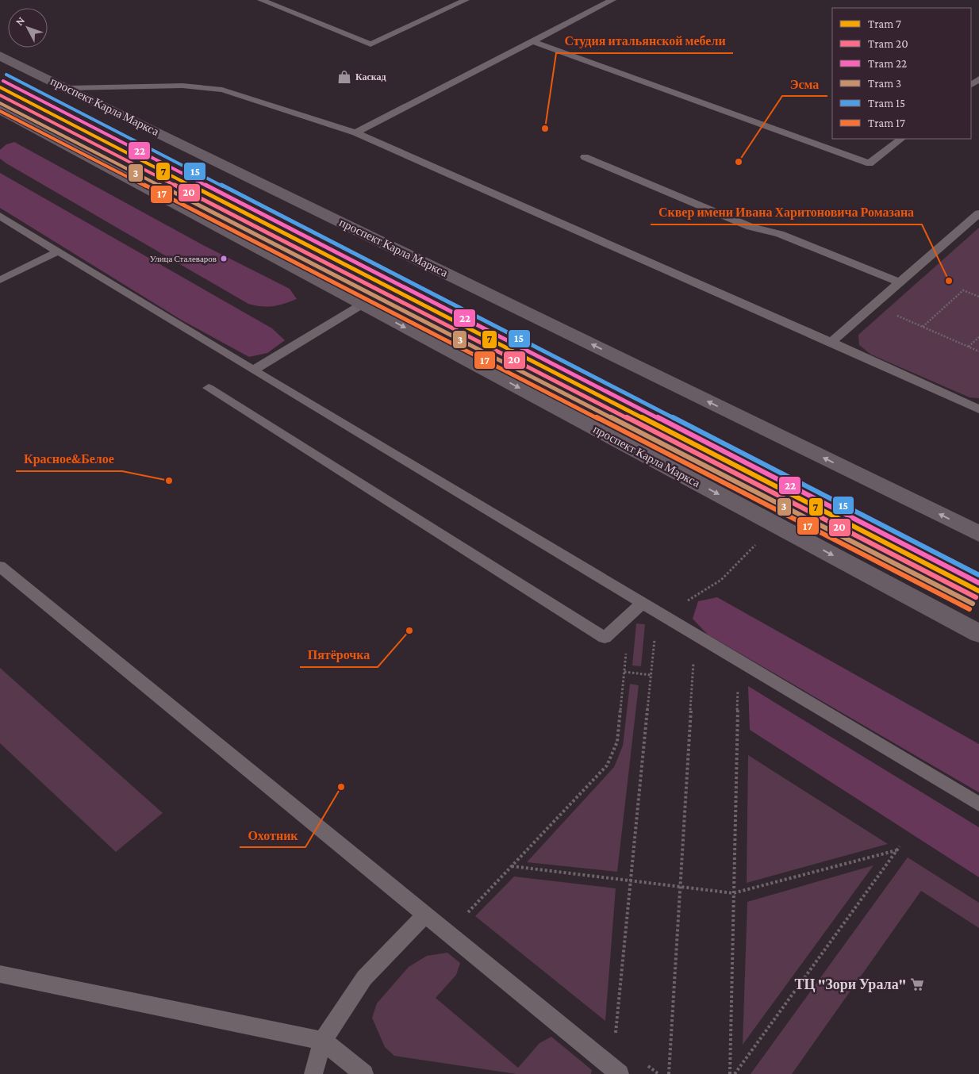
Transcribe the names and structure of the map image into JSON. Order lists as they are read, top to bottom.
{
  "streets": {
    "main road": ["проспект Карла Маркса"]
  },
  "places": {
    "shop": ["Каскад"],
    "other": [
      "Студия итальянской мебели",
      "Эсма",
      "Улица Сталеваров",
      "Сквер имени Ивана Харитоновича Ромазана",
      "Красное&Белое",
      "Пятёрочка",
      "Охотник"
    ],
    "supermarket": ["ТЦ \"Зори Урала\""]
  },
  "lines": [
    "tram line 15",
    "tram line 22",
    "tram line 7",
    "tram line 20",
    "tram line 3",
    "tram line 17"
  ],
  "legend": [
    "Tram 7",
    "Tram 20",
    "Tram 22",
    "Tram 3",
    "Tram 15",
    "Tram 17"
  ],
  "north": "top left"
}
